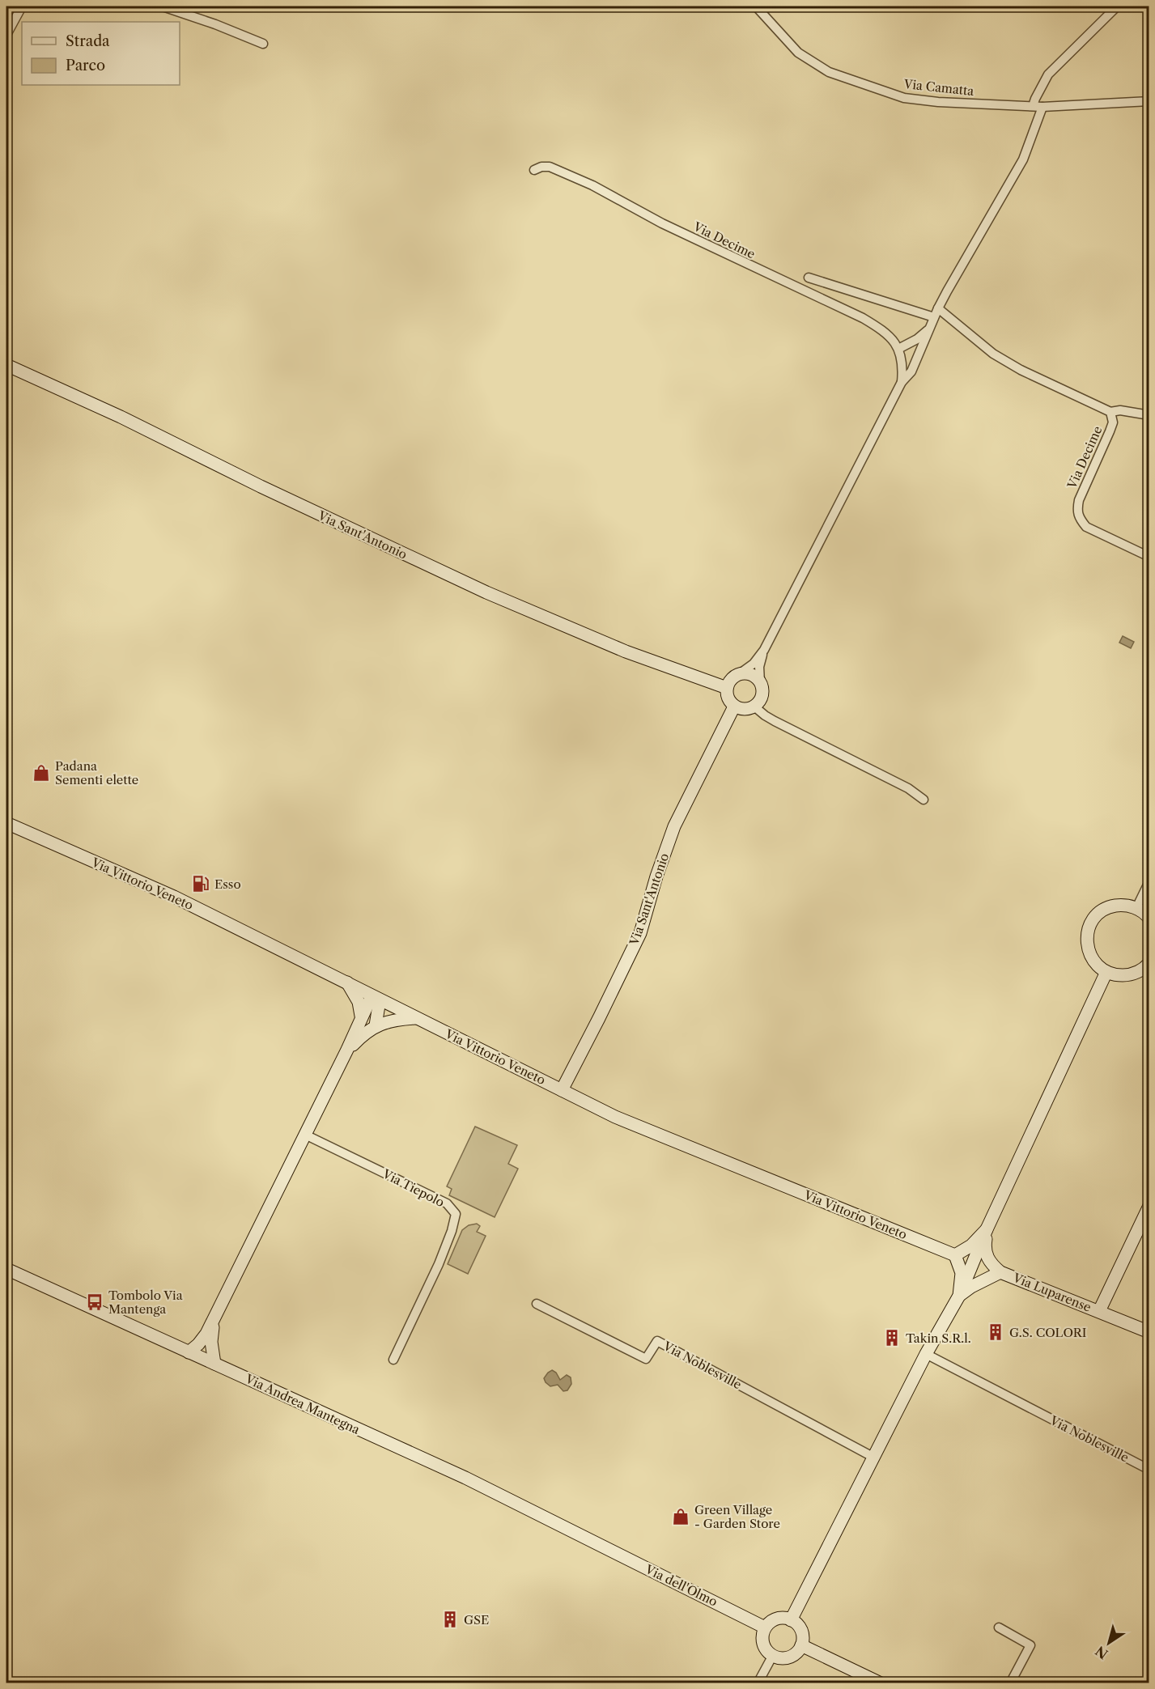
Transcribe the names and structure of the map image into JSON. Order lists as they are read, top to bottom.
{
  "streets": {
    "street": [
      "Via Camatta",
      "Via Decime",
      "Via Sant'Antonio",
      "Via Vittorio Veneto",
      "Via Tiepolo",
      "Via Luparense",
      "Via Noblesville",
      "Via Andrea Mantegna",
      "Via dell'Olmo"
    ]
  },
  "crossings": [
    ["Via Sant'Antonio", "Via Vittorio Veneto"],
    ["Via Andrea Mantegna", "Via dell'Olmo"]
  ],
  "places": {
    "shop": ["Padana Sementi elette", "Green Village - Garden Store"],
    "fuel station": ["Esso"],
    "bus stop": ["Tombolo Via Mantenga"],
    "building": ["G.S. COLORI", "Takin S.R.l.", "GSE"]
  },
  "legend": ["Strada", "Parco"],
  "north": "bottom left"
}
